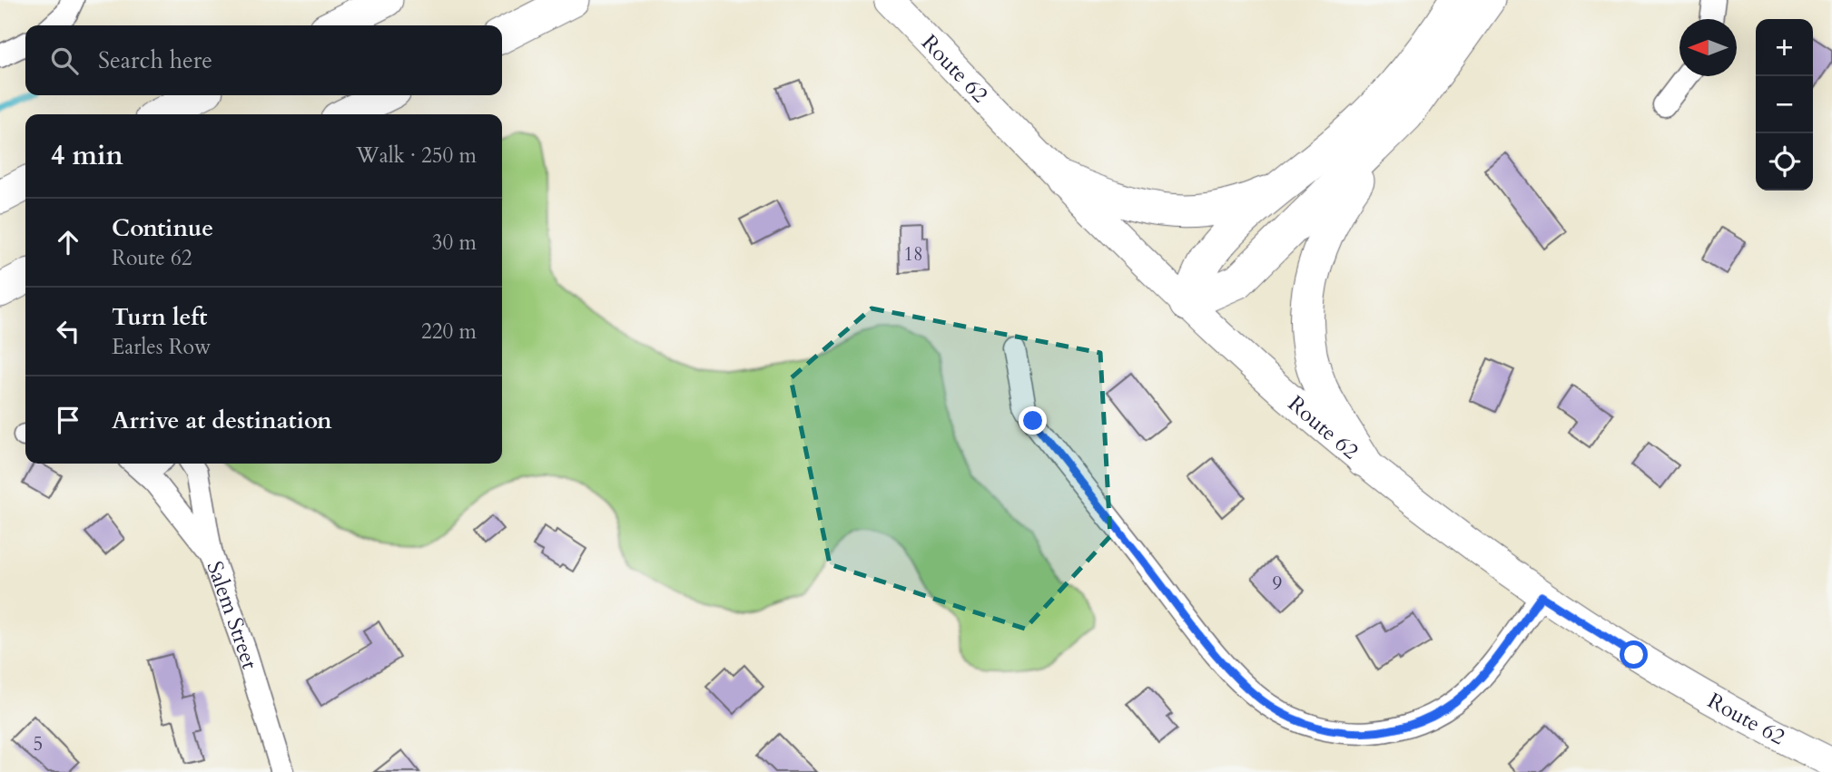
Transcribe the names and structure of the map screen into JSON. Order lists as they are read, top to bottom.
{
  "streets": {
    "main road": ["Route 62"],
    "street": ["Salem Street"]
  },
  "house_numbers": ["18", "9", "5"],
  "north": "left",
  "page": {
    "map_buttons": ["+", "−"],
    "search": "Search here",
    "heading": ["4 min", "Walk · 250 m"],
    "list": [
      ["Continue", "Route 62", "30 m"],
      ["Turn left", "Earles Row", "220 m"],
      "Arrive at destination"
    ]
  }
}
